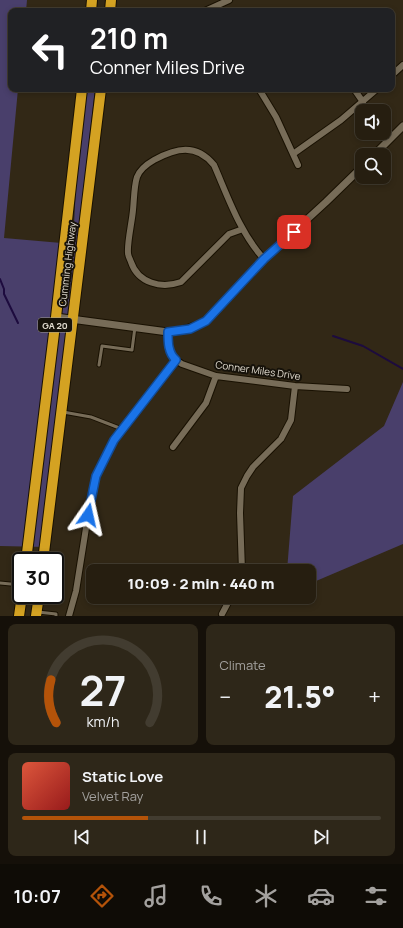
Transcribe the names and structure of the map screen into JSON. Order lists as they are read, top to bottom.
{
  "streets": {
    "highway": ["Cumming Highway", "GA 20"],
    "street": ["Conner Miles Drive"]
  },
  "page": {
    "turn": ["210 m", "Conner Miles Drive"],
    "limit": "30",
    "trip": "10:09 · 2 min · 440 m",
    "tile": "Climate",
    "heat": ["−", "21.5°", "+"],
    "song": ["Static Love", "Velvet Ray"],
    "tabs": "10:07",
    "gauge": ["27", "km/h"]
  }
}
